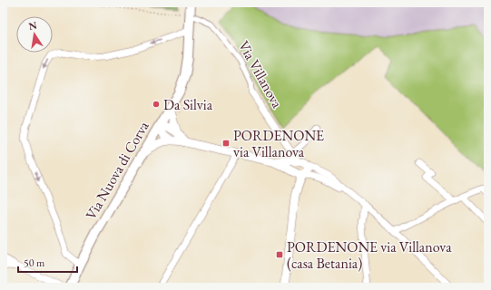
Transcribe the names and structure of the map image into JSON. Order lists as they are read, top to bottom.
{
  "streets": {
    "main road": ["Via Nuova di Corva"],
    "street": ["Via Villanova"]
  },
  "crossings": [
    ["Via Villanova", "Via Nuova di Corva"]
  ],
  "places": {
    "other": ["Da Silvia"],
    "transit": ["PORDENONE via Villanova", "PORDENONE via Villanova (casa Betania)"]
  },
  "scale_bar": "50 m",
  "north": "top"
}
